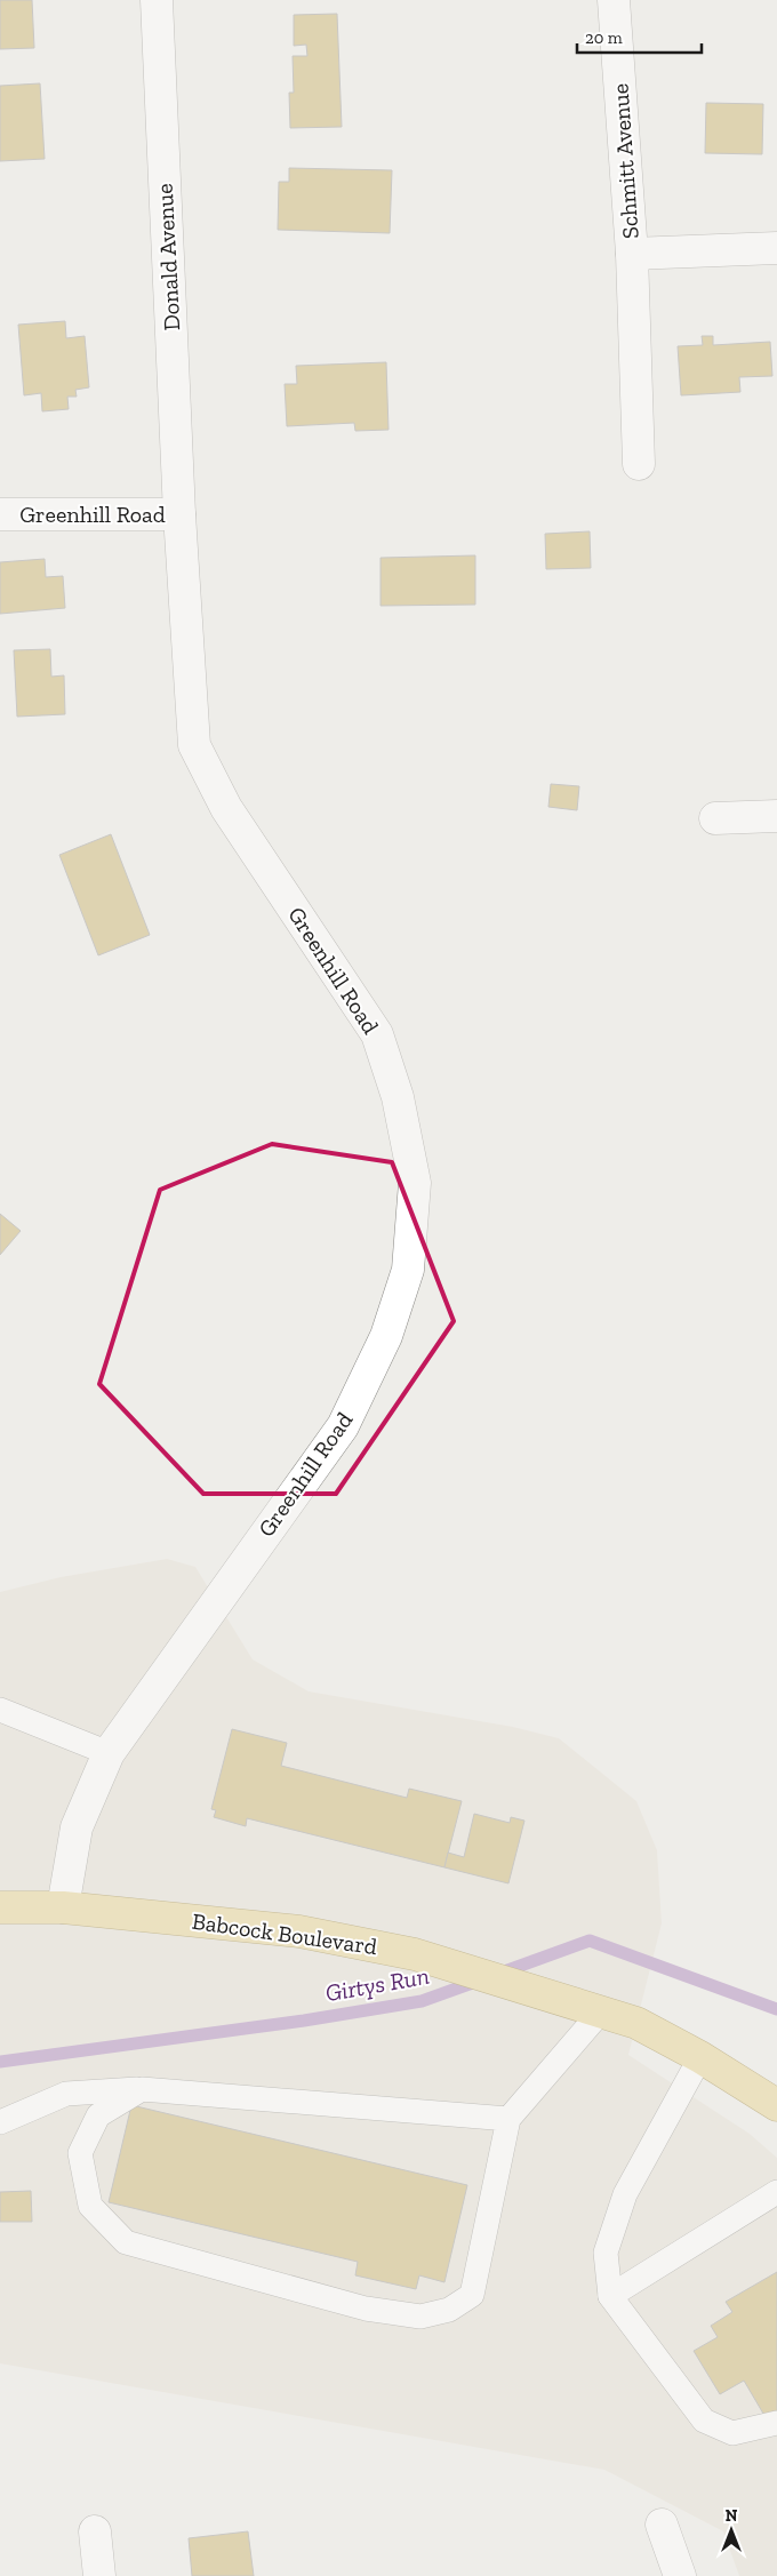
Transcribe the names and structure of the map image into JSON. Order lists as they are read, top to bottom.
{
  "streets": {
    "main road": ["Babcock Boulevard"],
    "street": ["Schmitt Avenue", "Donald Avenue", "Greenhill Road"]
  },
  "crossings": [
    ["Donald Avenue", "Greenhill Road"],
    ["Greenhill Road", "Babcock Boulevard"]
  ],
  "water": ["Girtys Run"],
  "scale_bar": "20 m",
  "north": "top"
}
